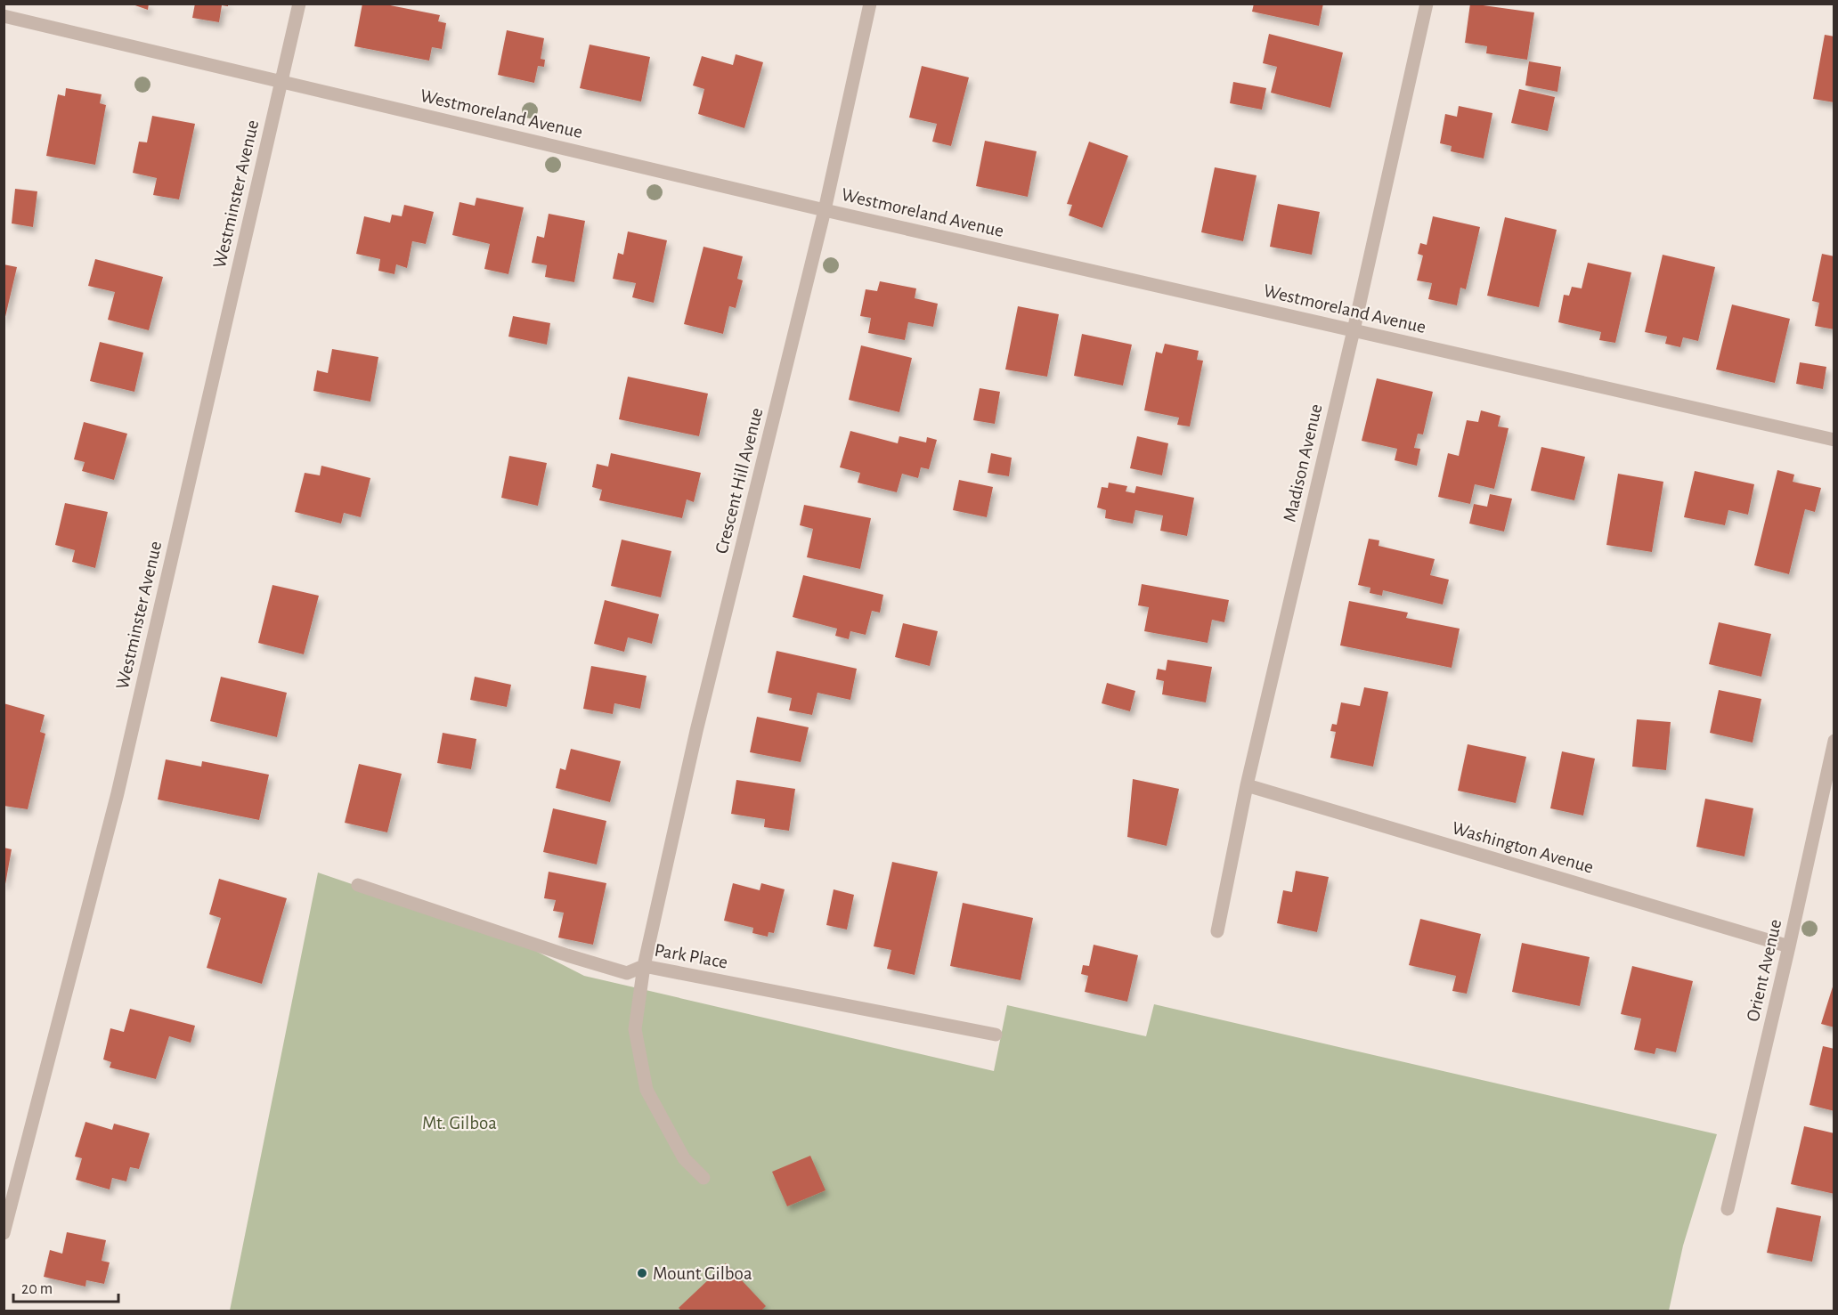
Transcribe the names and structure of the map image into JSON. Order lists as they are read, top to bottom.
{
  "streets": {
    "street": [
      "Westmoreland Avenue",
      "Westminster Avenue",
      "Madison Avenue",
      "Crescent Hill Avenue",
      "Washington Avenue",
      "Park Place",
      "Orient Avenue"
    ]
  },
  "crossings": [
    ["Westmoreland Avenue", "Westminster Avenue"],
    ["Westmoreland Avenue", "Madison Avenue"],
    ["Westmoreland Avenue", "Crescent Hill Avenue"],
    ["Madison Avenue", "Washington Avenue"],
    ["Crescent Hill Avenue", "Park Place"],
    ["Washington Avenue", "Orient Avenue"]
  ],
  "parks": ["Mt. Gilboa"],
  "places": ["Mount Gilboa"],
  "scale_bar": "20 m"
}
